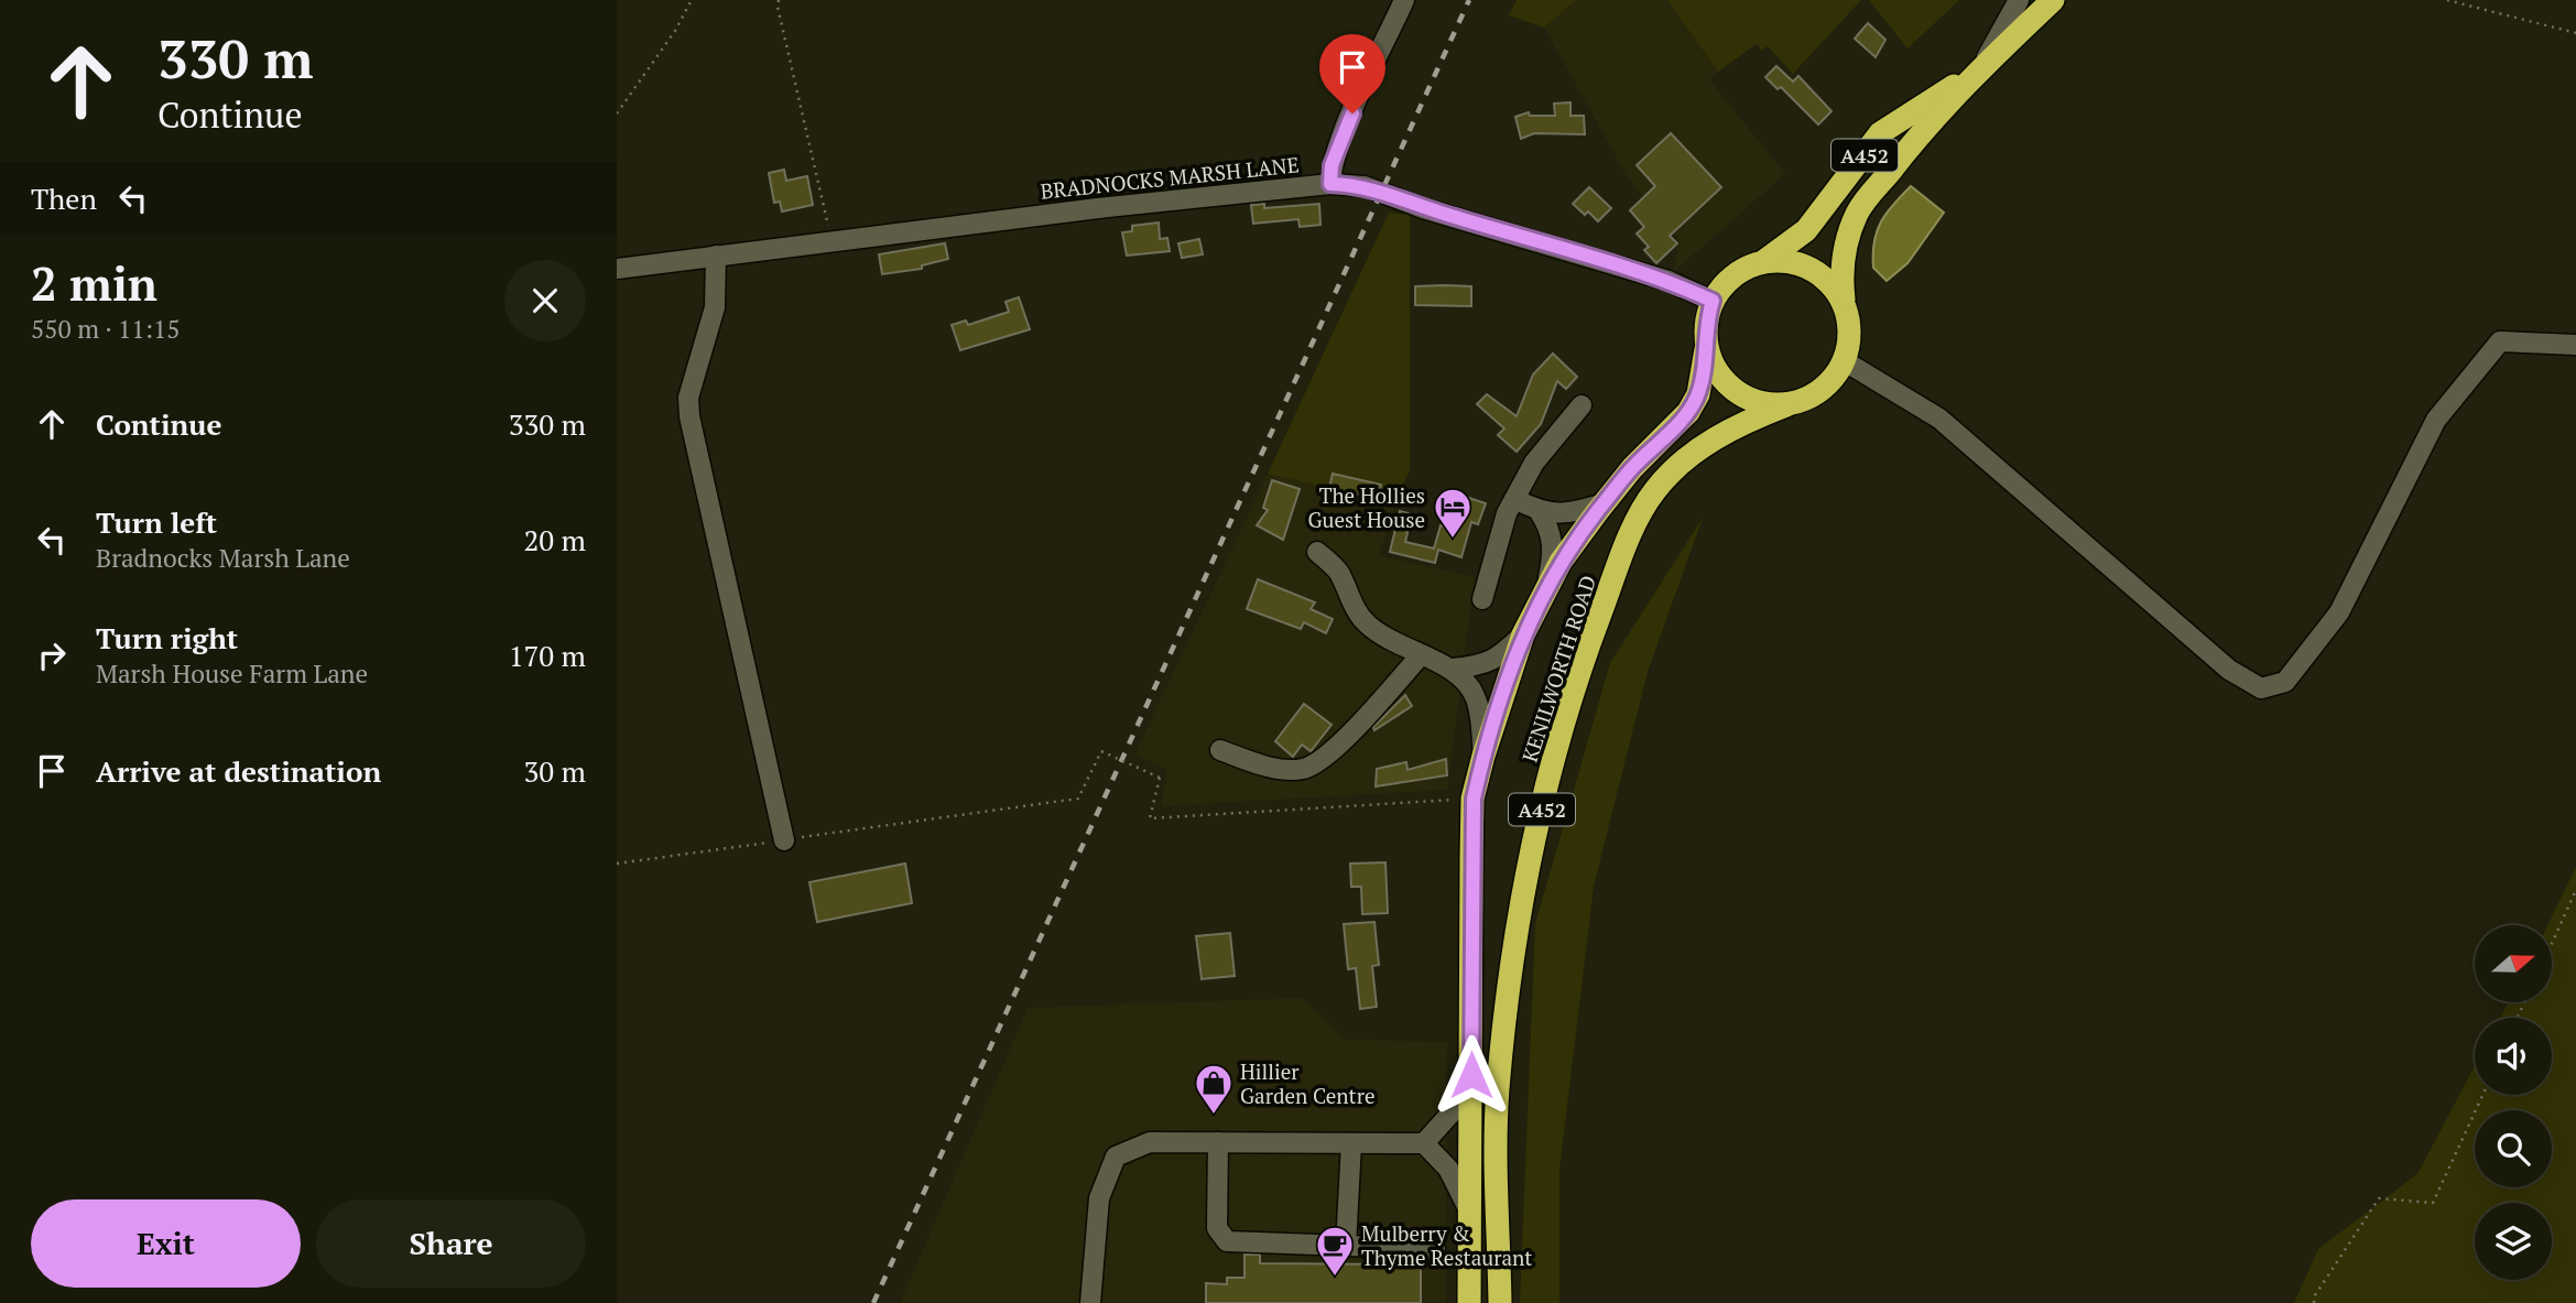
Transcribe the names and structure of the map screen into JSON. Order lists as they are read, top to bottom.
{
  "streets": {
    "highway": ["A452", "KENILWORTH ROAD"],
    "street": ["BRADNOCKS MARSH LANE"]
  },
  "crossings": [
    ["A452", "BRADNOCKS MARSH LANE"],
    ["A452", "KENILWORTH ROAD"],
    ["BRADNOCKS MARSH LANE", "KENILWORTH ROAD"]
  ],
  "places": {
    "hotel": ["The Hollies Guest House"],
    "shop": ["Hillier Garden Centre"],
    "cafe": ["Mulberry & Thyme Restaurant"]
  },
  "north": "right",
  "page": {
    "turn": ["330 m", "Continue"],
    "then": "Then",
    "heading": ["2 min", "550 m · 11:15"],
    "list": [
      {
        "name": "Continue",
        "value": "330 m"
      },
      {
        "name": "Turn left",
        "note": "Bradnocks Marsh Lane",
        "value": "20 m"
      },
      {
        "name": "Turn right",
        "note": "Marsh House Farm Lane",
        "value": "170 m"
      },
      {
        "name": "Arrive at destination",
        "value": "30 m"
      }
    ],
    "buttons": ["Exit", "Share"]
  }
}
